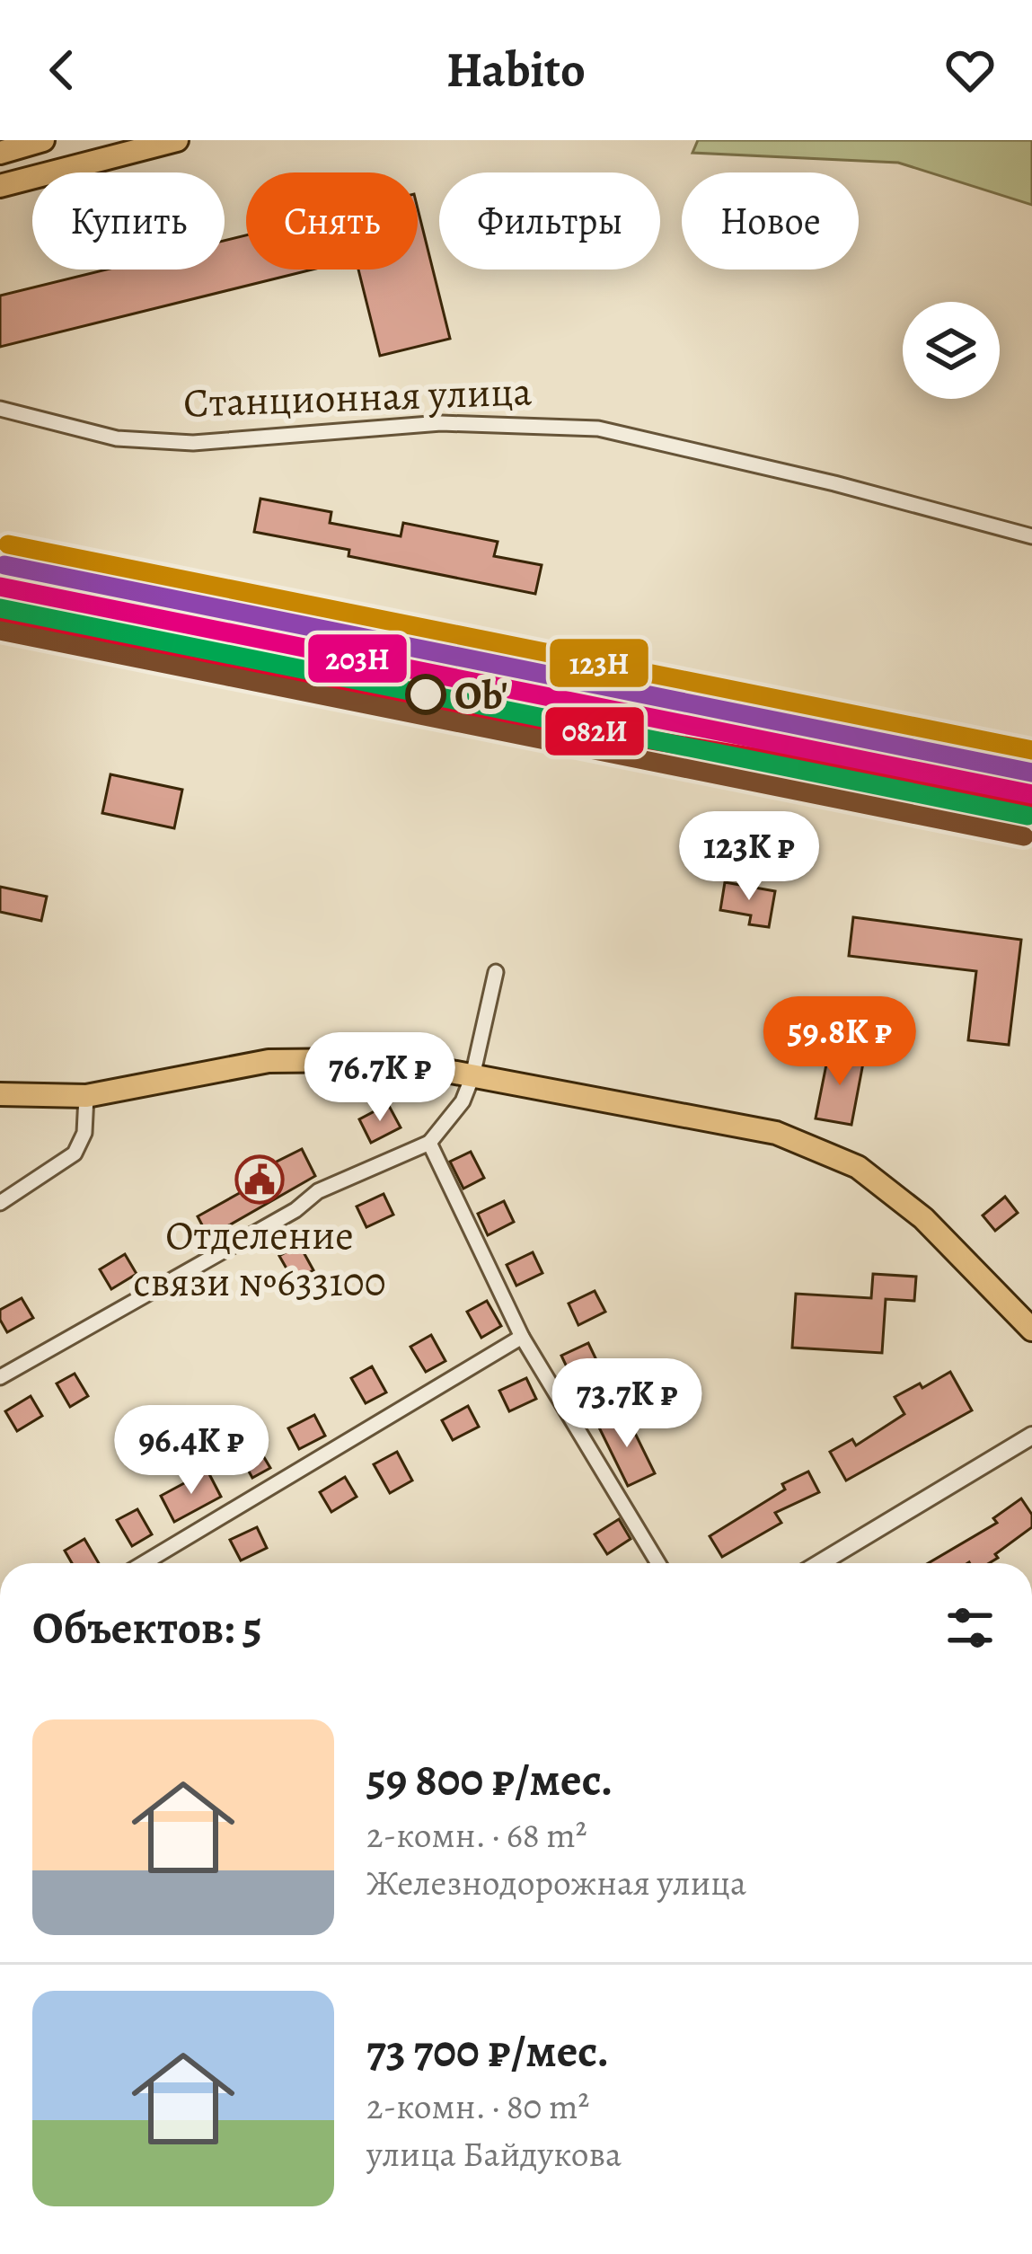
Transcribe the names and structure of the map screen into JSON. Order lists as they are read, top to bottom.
{
  "streets": {
    "street": ["Станционная улица"]
  },
  "places": {
    "other": ["Ob'"],
    "public building": ["Отделение связи №633100"]
  },
  "lines": ["transit line 123Н", "transit line 203Н", "transit line 082И"],
  "page": {
    "header": "Habito",
    "chip": [
      "Купить",
      "Снять",
      "Фильтры",
      "Новое"
    ],
    "price": [
      "123K ₽",
      "59.8K ₽",
      "76.7K ₽",
      "73.7K ₽",
      "96.4K ₽"
    ],
    "heading": "Объектов: 5",
    "list": [
      {
        "name": "59 800 ₽/мес.",
        "note": "2-комн. · 68 m² · Железнодорожная улица"
      },
      {
        "name": "73 700 ₽/мес.",
        "note": "2-комн. · 80 m² · улица Байдукова"
      }
    ]
  }
}
